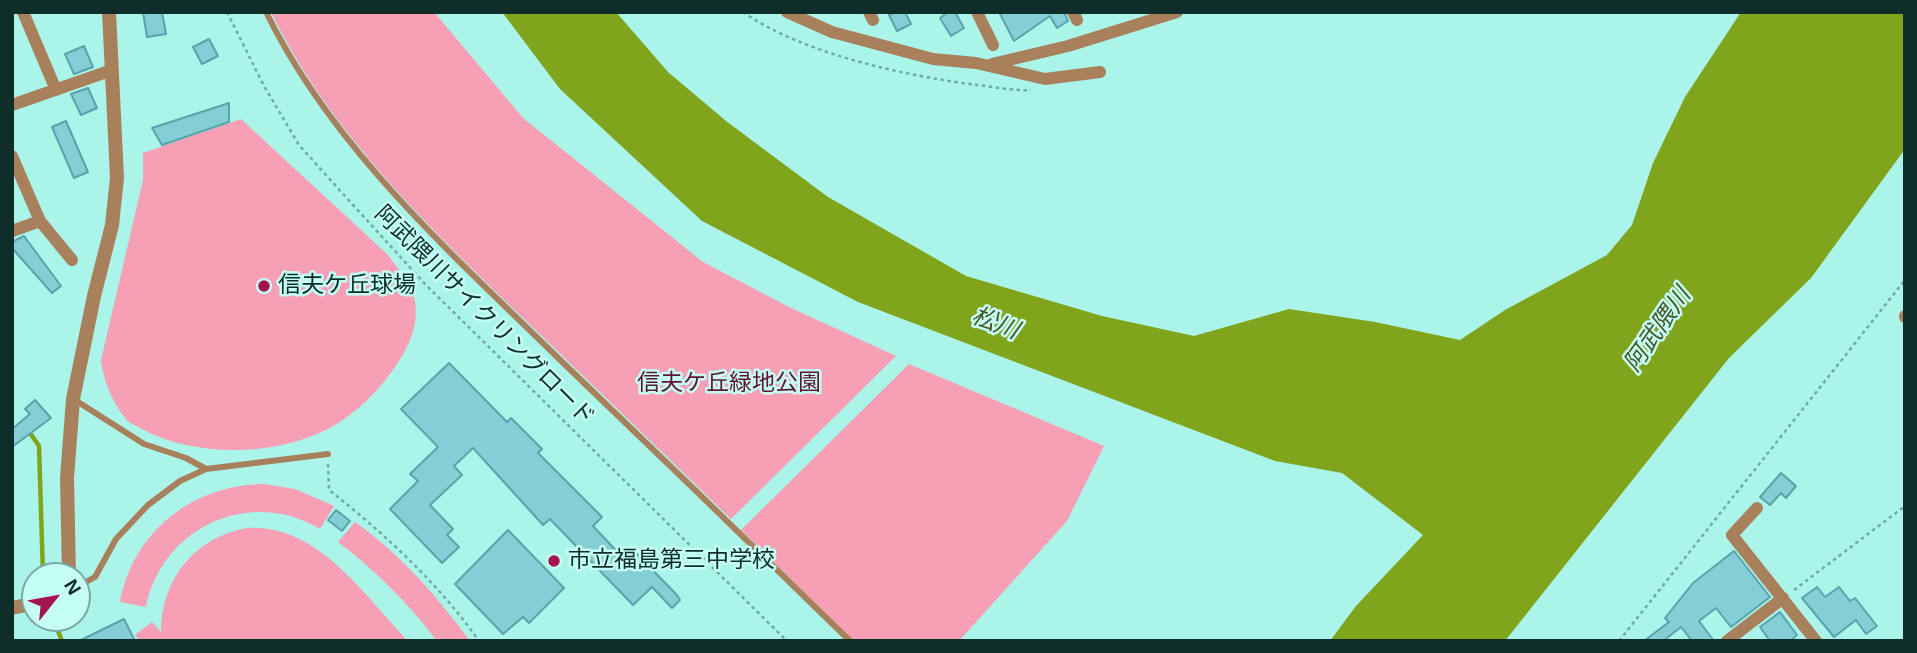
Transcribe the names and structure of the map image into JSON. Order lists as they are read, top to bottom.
{
  "streets": {
    "path": ["阿武隈川サイクリングロード"]
  },
  "water": ["松川", "阿武隈川"],
  "parks": ["信夫ケ丘緑地公園"],
  "places": ["信夫ケ丘球場", "市立福島第三中学校"],
  "north": "top right"
}
